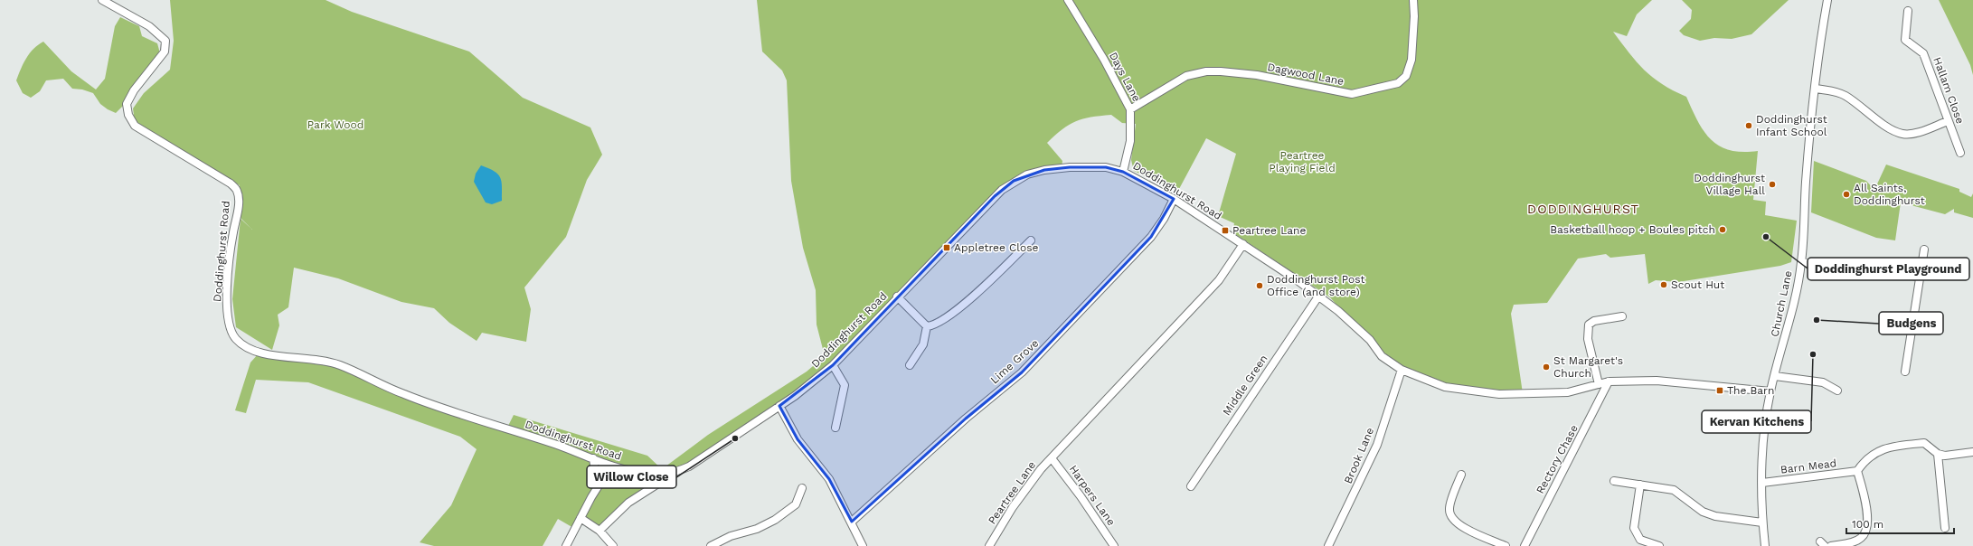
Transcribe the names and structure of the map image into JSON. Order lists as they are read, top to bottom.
{
  "streets": {
    "street": [
      "Dagwood Lane",
      "Days Lane",
      "Hallam Close",
      "Doddinghurst Road",
      "Church Lane",
      "Lime Grove",
      "Middle Green",
      "Brook Lane",
      "Rectory Chase",
      "Barn Mead",
      "Peartree Lane",
      "Harpers Lane"
    ]
  },
  "crossings": [
    ["Dagwood Lane", "Days Lane"],
    ["Days Lane", "Doddinghurst Road"],
    ["Doddinghurst Road", "Church Lane"],
    ["Doddinghurst Road", "Lime Grove"],
    ["Doddinghurst Road", "Middle Green"],
    ["Doddinghurst Road", "Brook Lane"],
    ["Doddinghurst Road", "Rectory Chase"],
    ["Doddinghurst Road", "Peartree Lane"],
    ["Church Lane", "Barn Mead"],
    ["Peartree Lane", "Harpers Lane"]
  ],
  "districts": ["DODDINGHURST"],
  "parks": ["Park Wood", "Peartree Playing Field"],
  "places": {
    "other": [
      "Doddinghurst Infant School",
      "Doddinghurst Village Hall",
      "All Saints, Doddinghurst",
      "Basketball hoop + Boules pitch",
      "Doddinghurst Playground",
      "Scout Hut",
      "Doddinghurst Post Office (and store)",
      "Budgens",
      "Kervan Kitchens",
      "St Margaret's Church",
      "Willow Close"
    ],
    "transit": ["Peartree Lane", "Appletree Close", "The Barn"]
  },
  "scale_bar": "100 m"
}
